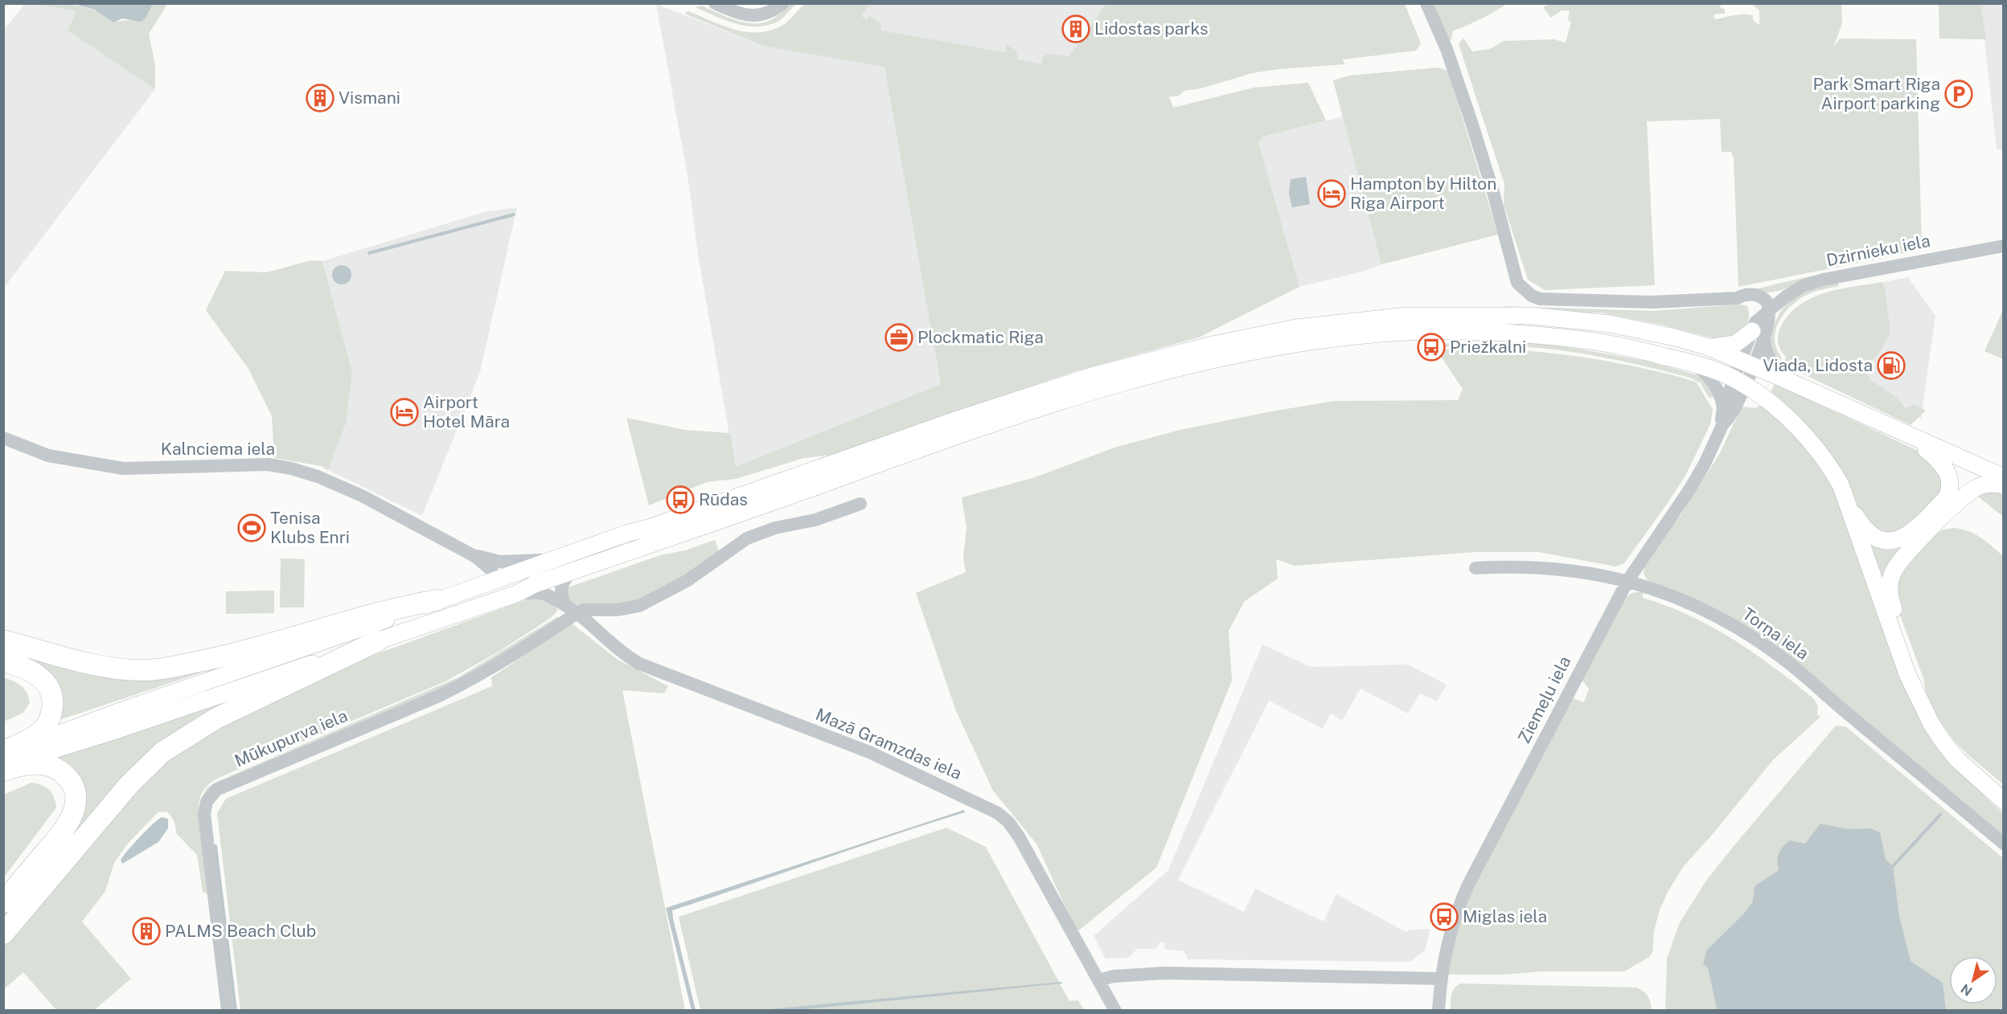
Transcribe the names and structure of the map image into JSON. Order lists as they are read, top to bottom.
{
  "streets": {
    "street": [
      "Dzirnieku iela",
      "Kalnciema iela",
      "Torņa iela",
      "Ziemeļu iela",
      "Mūkupurva iela",
      "Mazā Gramzdas iela"
    ]
  },
  "crossings": [
    ["Dzirnieku iela", "Ziemeļu iela"],
    ["Torņa iela", "Ziemeļu iela"],
    ["Mūkupurva iela", "Mazā Gramzdas iela"]
  ],
  "places": {
    "building": ["Lidostas parks", "Vismani", "PALMS Beach Club"],
    "parking": ["Park Smart Riga Airport parking"],
    "hotel": ["Hampton by Hilton Riga Airport", "Airport Hotel Māra"],
    "office": ["Plockmatic Riga"],
    "bus stop": ["Priežkalni", "Rūdas", "Miglas iela"],
    "fuel station": ["Viada, Lidosta"],
    "sports": ["Tenisa Klubs Enri"]
  },
  "north": "bottom left"
}
